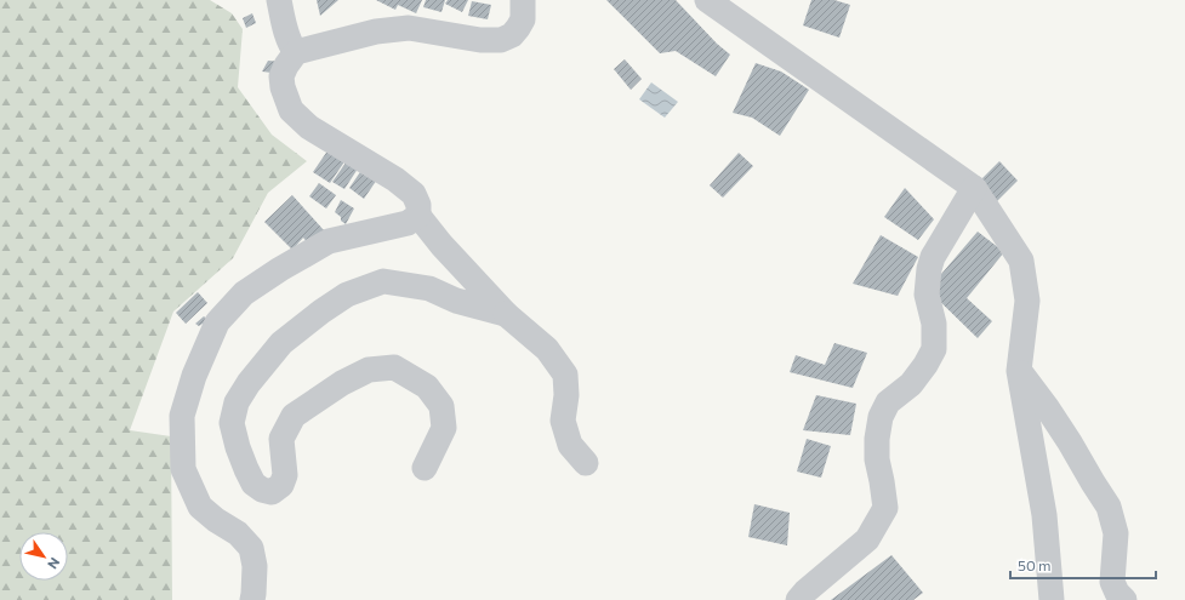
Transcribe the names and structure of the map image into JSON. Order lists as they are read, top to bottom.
{
  "scale_bar": "50 m",
  "north": "bottom right"
}
